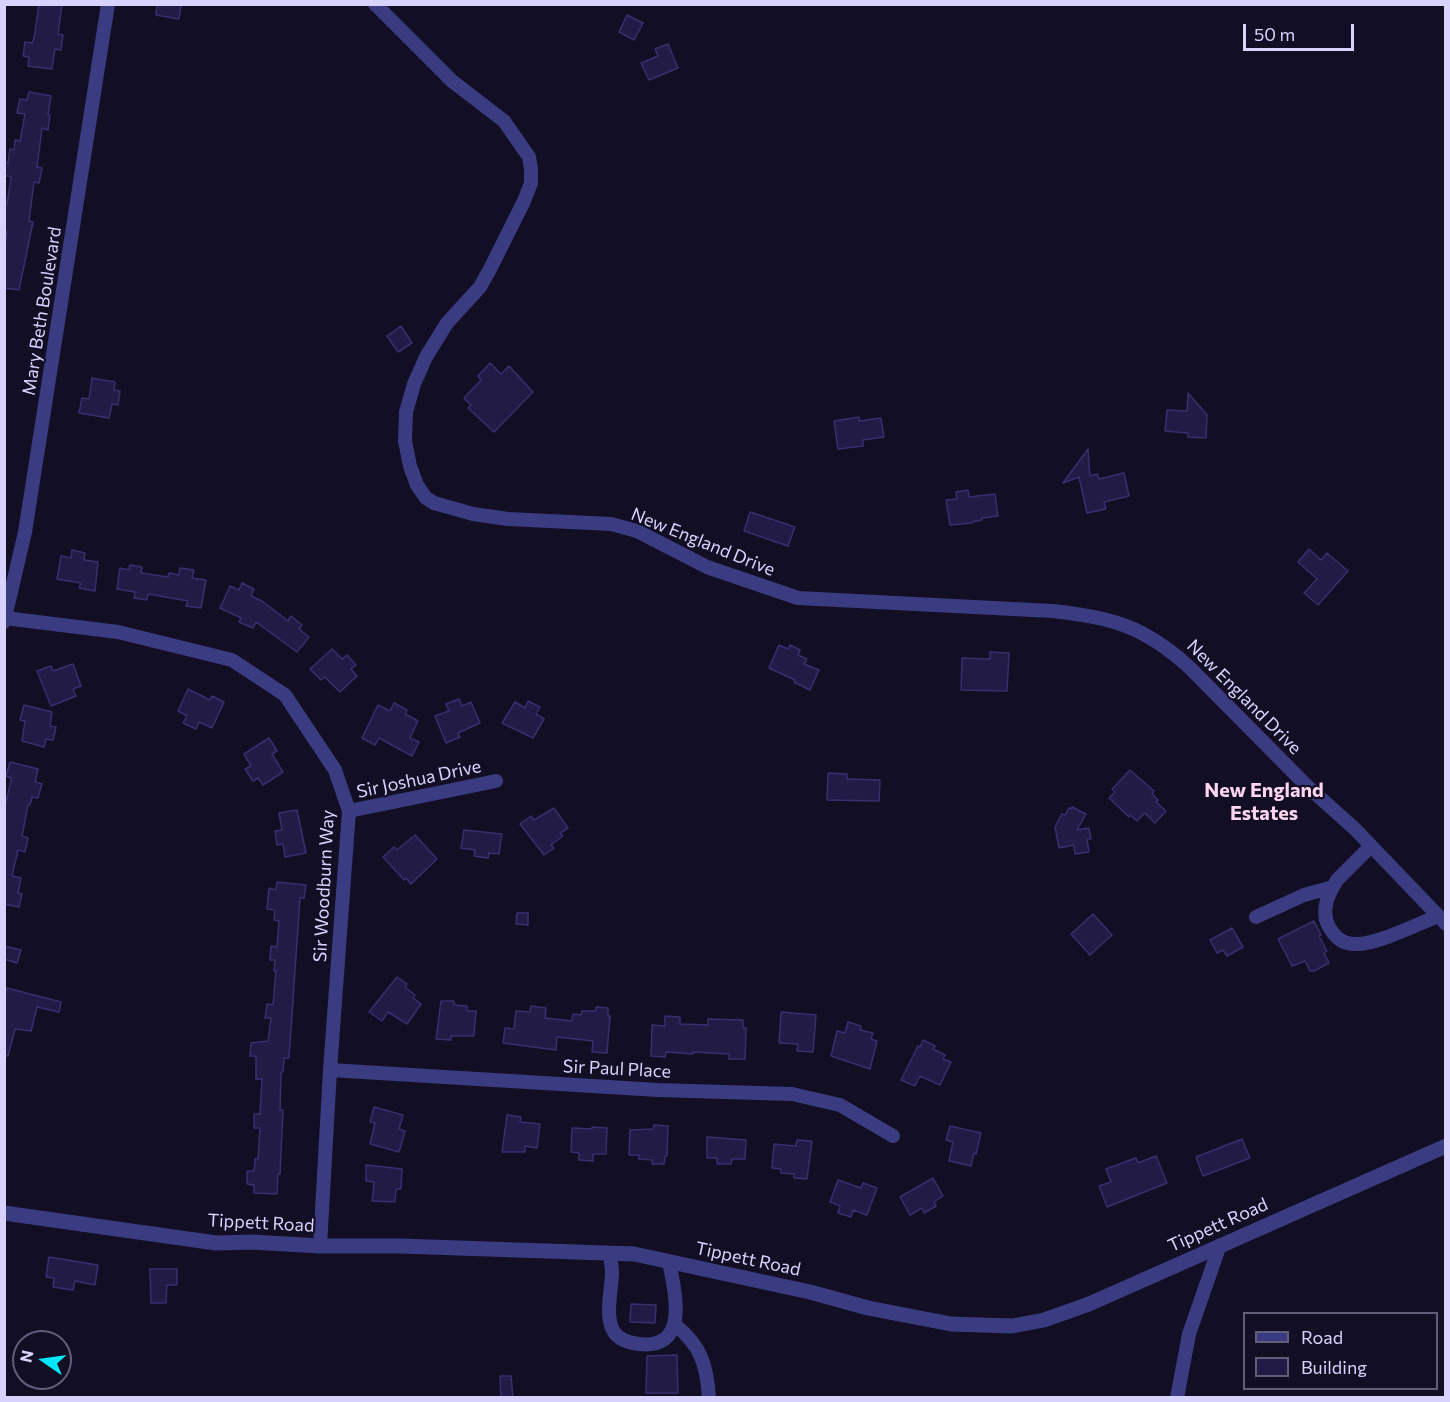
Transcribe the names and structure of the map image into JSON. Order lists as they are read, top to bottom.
{
  "streets": {
    "street": [
      "Mary Beth Boulevard",
      "New England Drive",
      "Sir Joshua Drive",
      "Sir Woodburn Way",
      "Sir Paul Place",
      "Tippett Road"
    ]
  },
  "crossings": [
    ["Mary Beth Boulevard", "Sir Woodburn Way"],
    ["Sir Joshua Drive", "Sir Woodburn Way"],
    ["Sir Woodburn Way", "Sir Paul Place"],
    ["Sir Woodburn Way", "Tippett Road"]
  ],
  "districts": ["New England Estates"],
  "legend": ["Road", "Building"],
  "scale_bar": "50 m",
  "north": "left"
}
